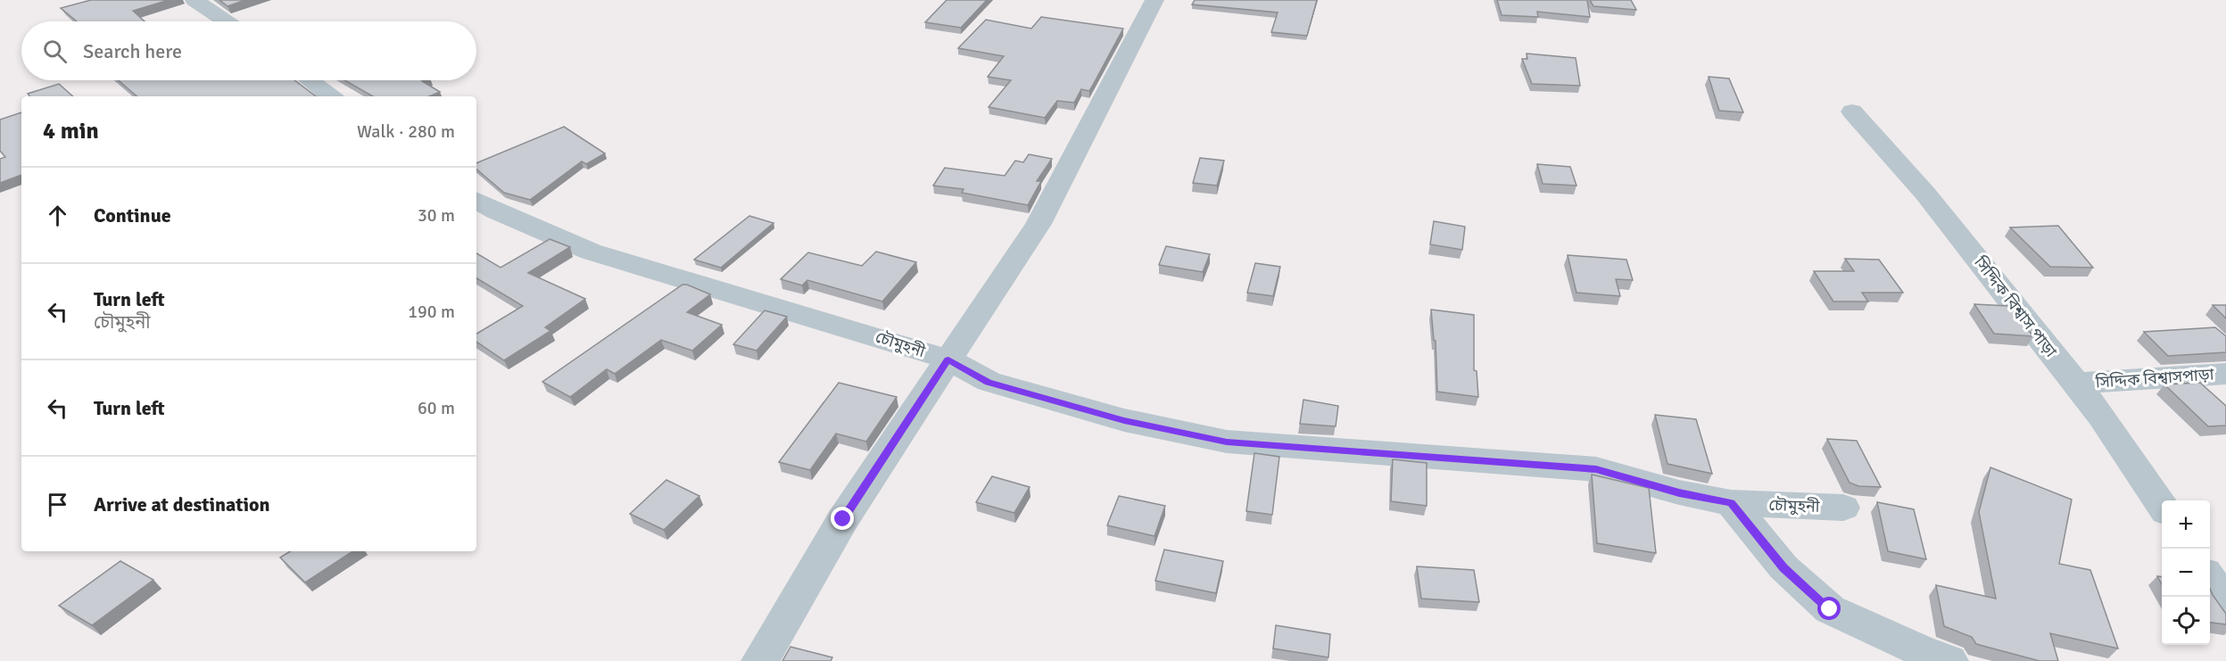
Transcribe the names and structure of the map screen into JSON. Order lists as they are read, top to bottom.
{
  "streets": {
    "street": ["সিদ্দিক বিশ্বাস পাড়া", "চৌমুহনী", "সিদ্দিক বিশ্বাসপাড়া"]
  },
  "crossings": [
    ["সিদ্দিক বিশ্বাস পাড়া", "সিদ্দিক বিশ্বাসপাড়া"]
  ],
  "page": {
    "search": "Search here",
    "heading": ["4 min", "Walk · 280 m"],
    "list": [
      ["Continue", "30 m"],
      ["Turn left", "চৌমুহনী", "190 m"],
      ["Turn left", "60 m"],
      "Arrive at destination"
    ],
    "map_buttons": ["+", "−"]
  }
}
